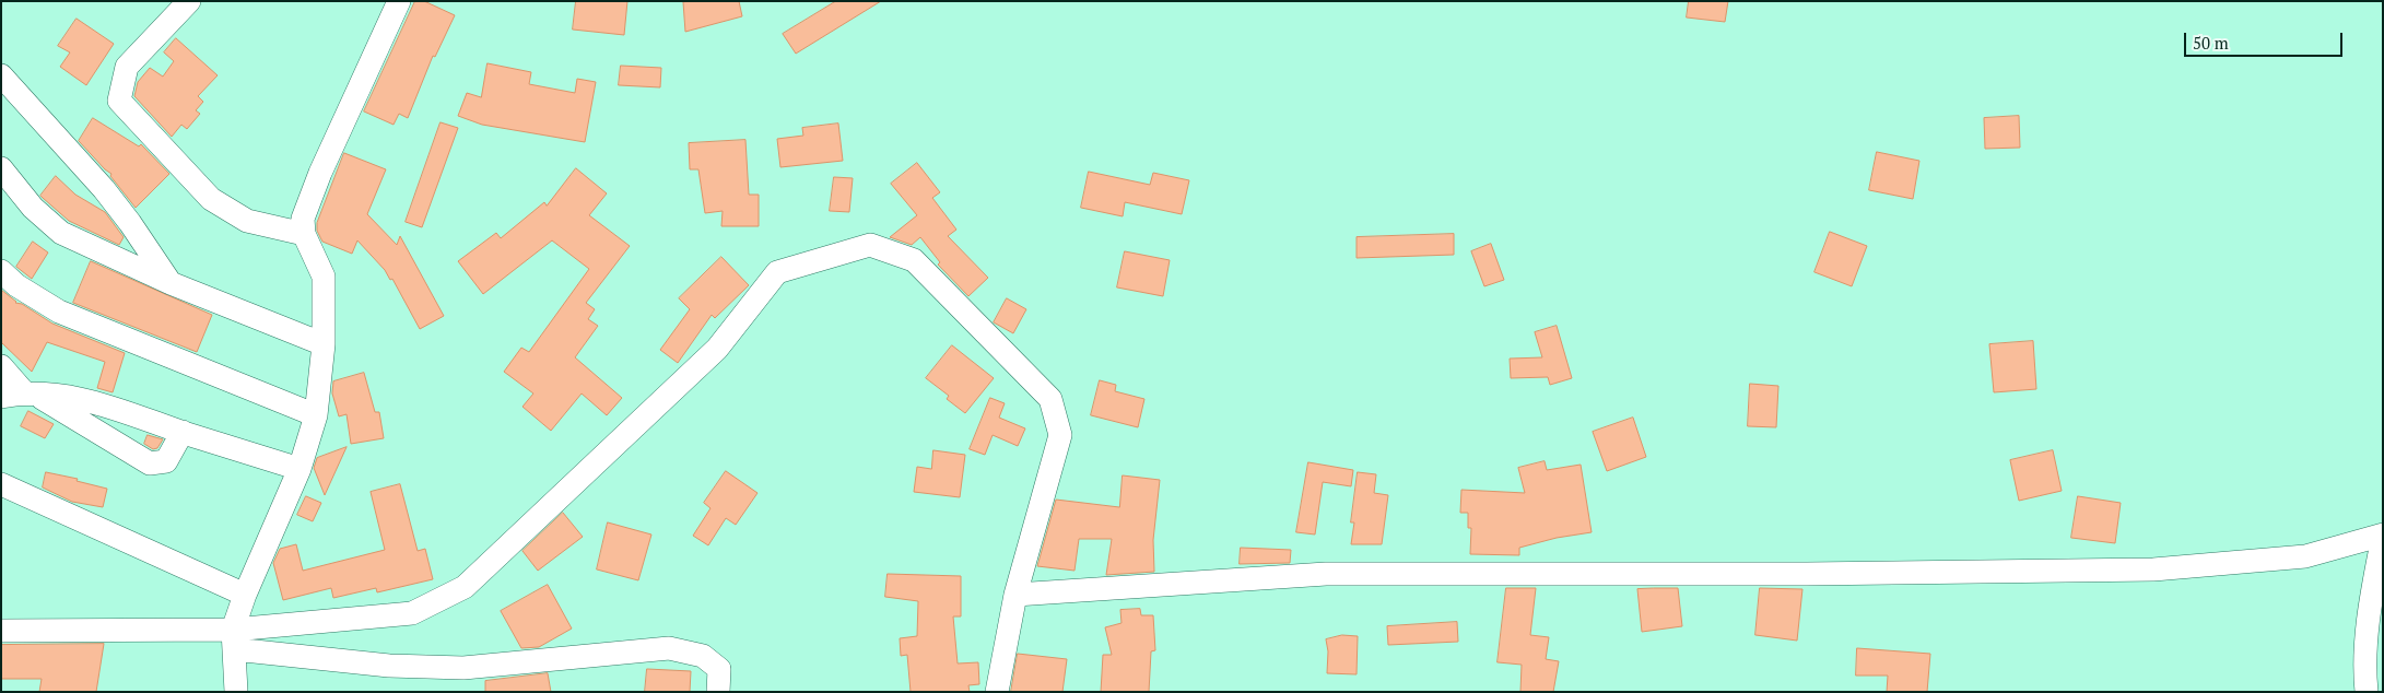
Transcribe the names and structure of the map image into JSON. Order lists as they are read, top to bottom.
{
  "scale_bar": "50 m"
}
